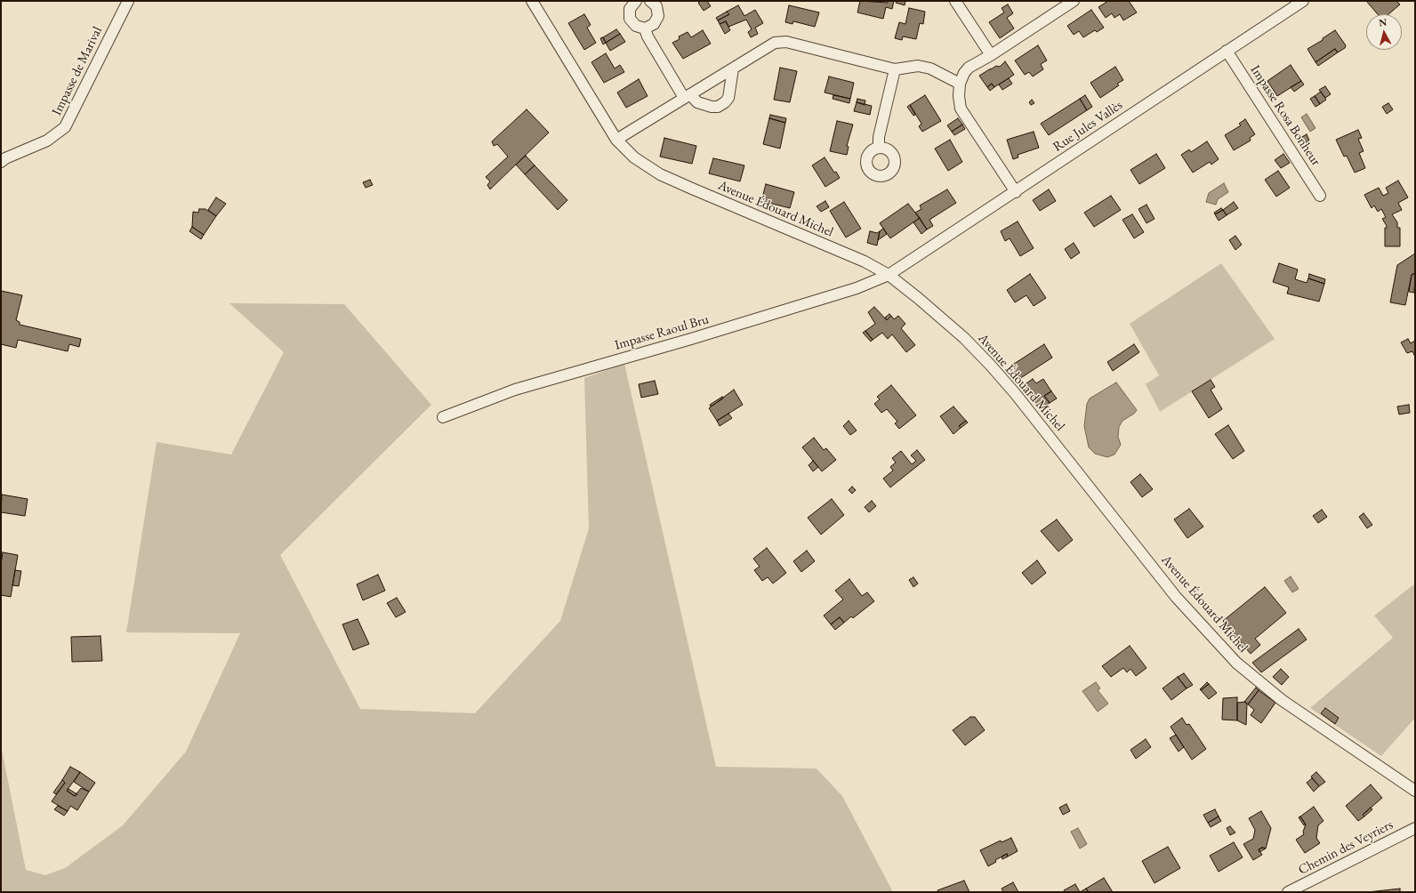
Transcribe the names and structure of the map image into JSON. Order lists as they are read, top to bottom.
{
  "streets": {
    "street": [
      "Impasse de Marival",
      "Impasse Rosa Bonheur",
      "Rue Jules Vallès",
      "Avenue Édouard Michel",
      "Impasse Raoul Bru",
      "Chemin des Veyriers"
    ]
  },
  "crossings": [
    ["Impasse Rosa Bonheur", "Rue Jules Vallès"],
    ["Rue Jules Vallès", "Avenue Édouard Michel"],
    ["Rue Jules Vallès", "Impasse Raoul Bru"],
    ["Avenue Édouard Michel", "Impasse Raoul Bru"]
  ],
  "north": "top"
}
